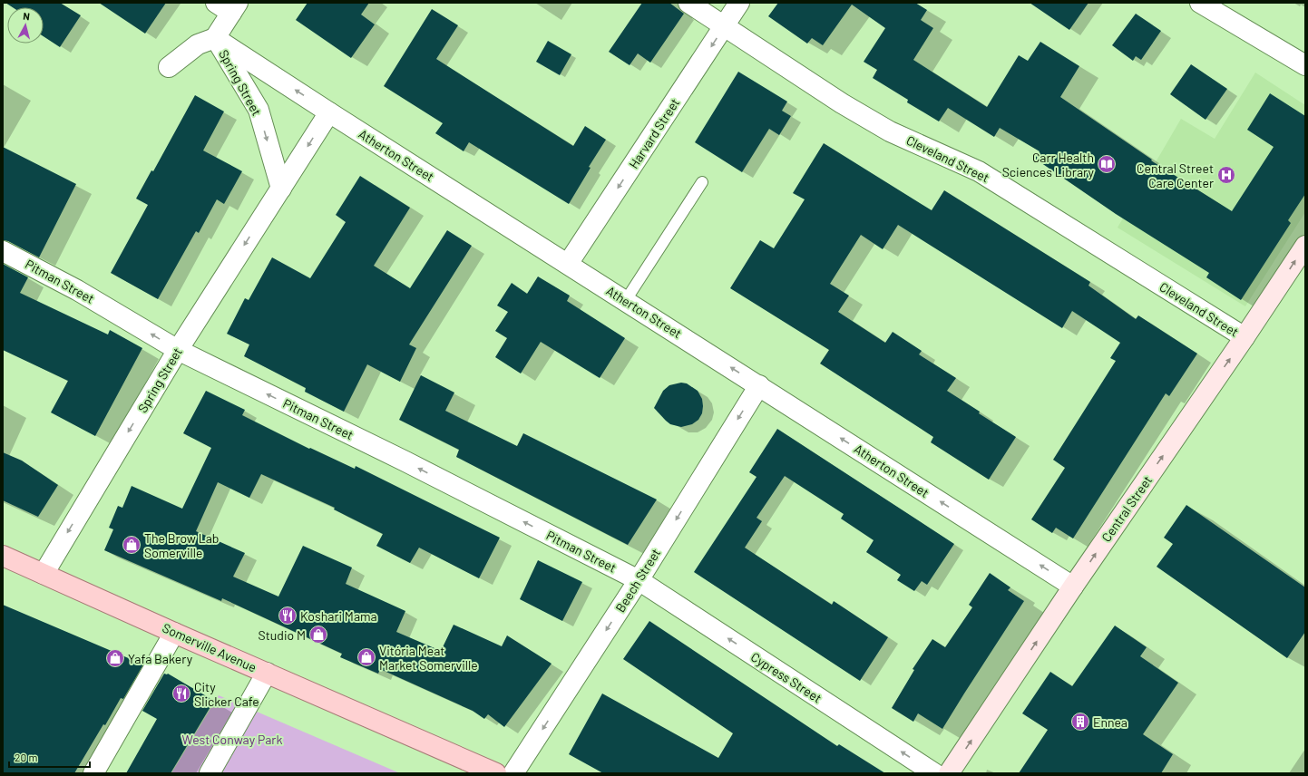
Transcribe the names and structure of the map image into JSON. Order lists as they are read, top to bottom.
{
  "streets": {
    "main road": ["Somerville Avenue"],
    "street": [
      "Spring Street",
      "Harvard Street",
      "Atherton Street",
      "Cleveland Street",
      "Pitman Street",
      "Central Street",
      "Beech Street",
      "Cypress Street"
    ]
  },
  "crossings": [
    ["Spring Street", "Atherton Street"],
    ["Spring Street", "Pitman Street"],
    ["Spring Street", "Somerville Avenue"],
    ["Harvard Street", "Atherton Street"],
    ["Harvard Street", "Cleveland Street"],
    ["Atherton Street", "Central Street"],
    ["Atherton Street", "Beech Street"],
    ["Cleveland Street", "Central Street"],
    ["Pitman Street", "Beech Street"],
    ["Pitman Street", "Cypress Street"],
    ["Beech Street", "Cypress Street"]
  ],
  "one_way": [
    "Spring Street",
    "Harvard Street",
    "Atherton Street",
    "Pitman Street",
    "Central Street",
    "Beech Street",
    "Cypress Street"
  ],
  "parks": ["West Conway Park"],
  "places": {
    "library": ["Carr Health Sciences Library"],
    "hospital": ["Central Street Care Center"],
    "shop": [
      "The Brow Lab Somerville",
      "Studio M",
      "Vitória Meat Market Somerville",
      "Yafa Bakery"
    ],
    "restaurant": ["Koshari Mama", "City Slicker Cafe"],
    "building": ["Ennea"]
  },
  "scale_bar": "20 m",
  "north": "top"
}
